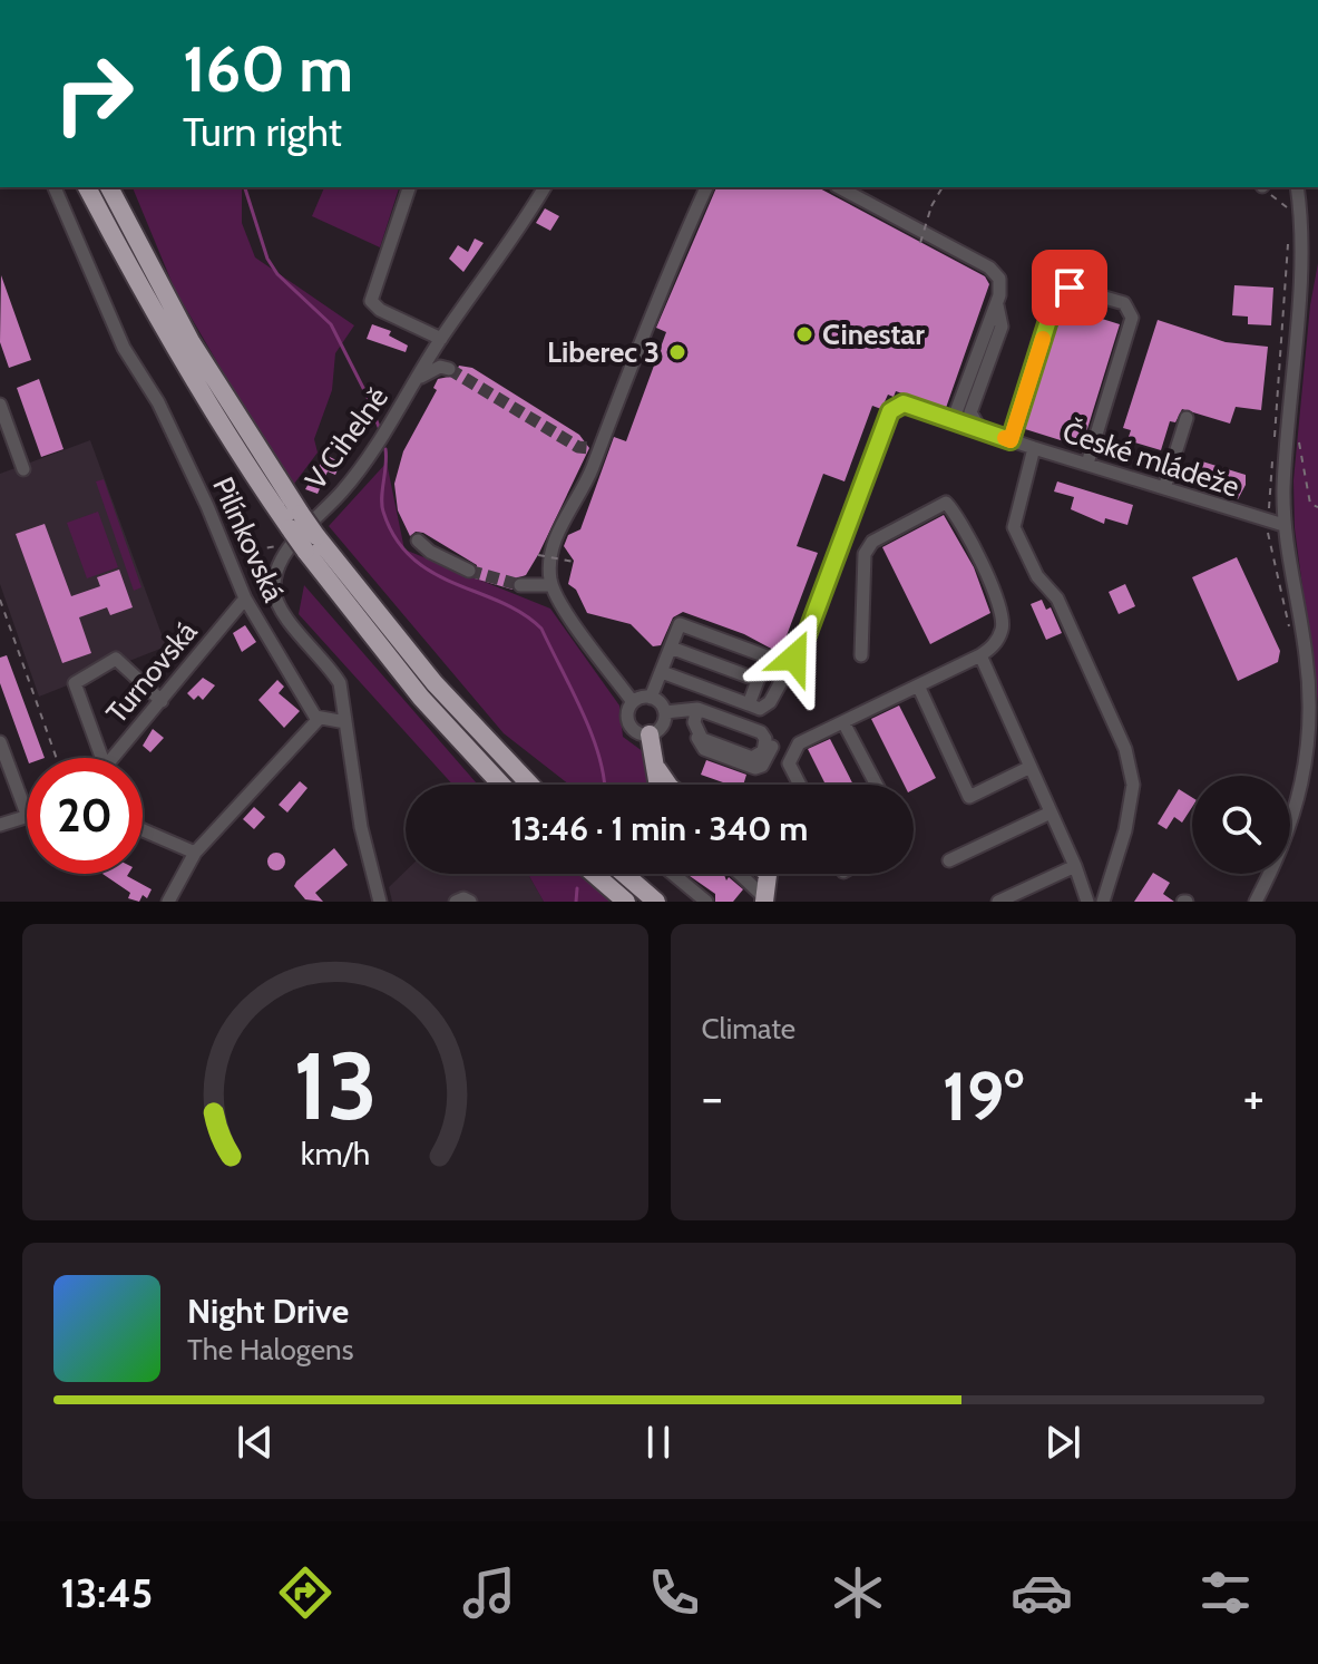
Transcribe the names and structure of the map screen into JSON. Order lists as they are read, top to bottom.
{
  "streets": {
    "street": [
      "V Cihelně",
      "České mládeže",
      "Pilínkovská",
      "Turnovská"
    ]
  },
  "crossings": [
    ["Pilínkovská", "Turnovská"]
  ],
  "places": ["Cinestar", "Liberec 3"],
  "page": {
    "turn": ["160 m", "Turn right"],
    "limit": "20",
    "trip": "13:46 · 1 min · 340 m",
    "tile": "Climate",
    "heat": ["−", "19°", "+"],
    "song": ["Night Drive", "The Halogens"],
    "tabs": "13:45",
    "gauge": ["13", "km/h"]
  }
}
